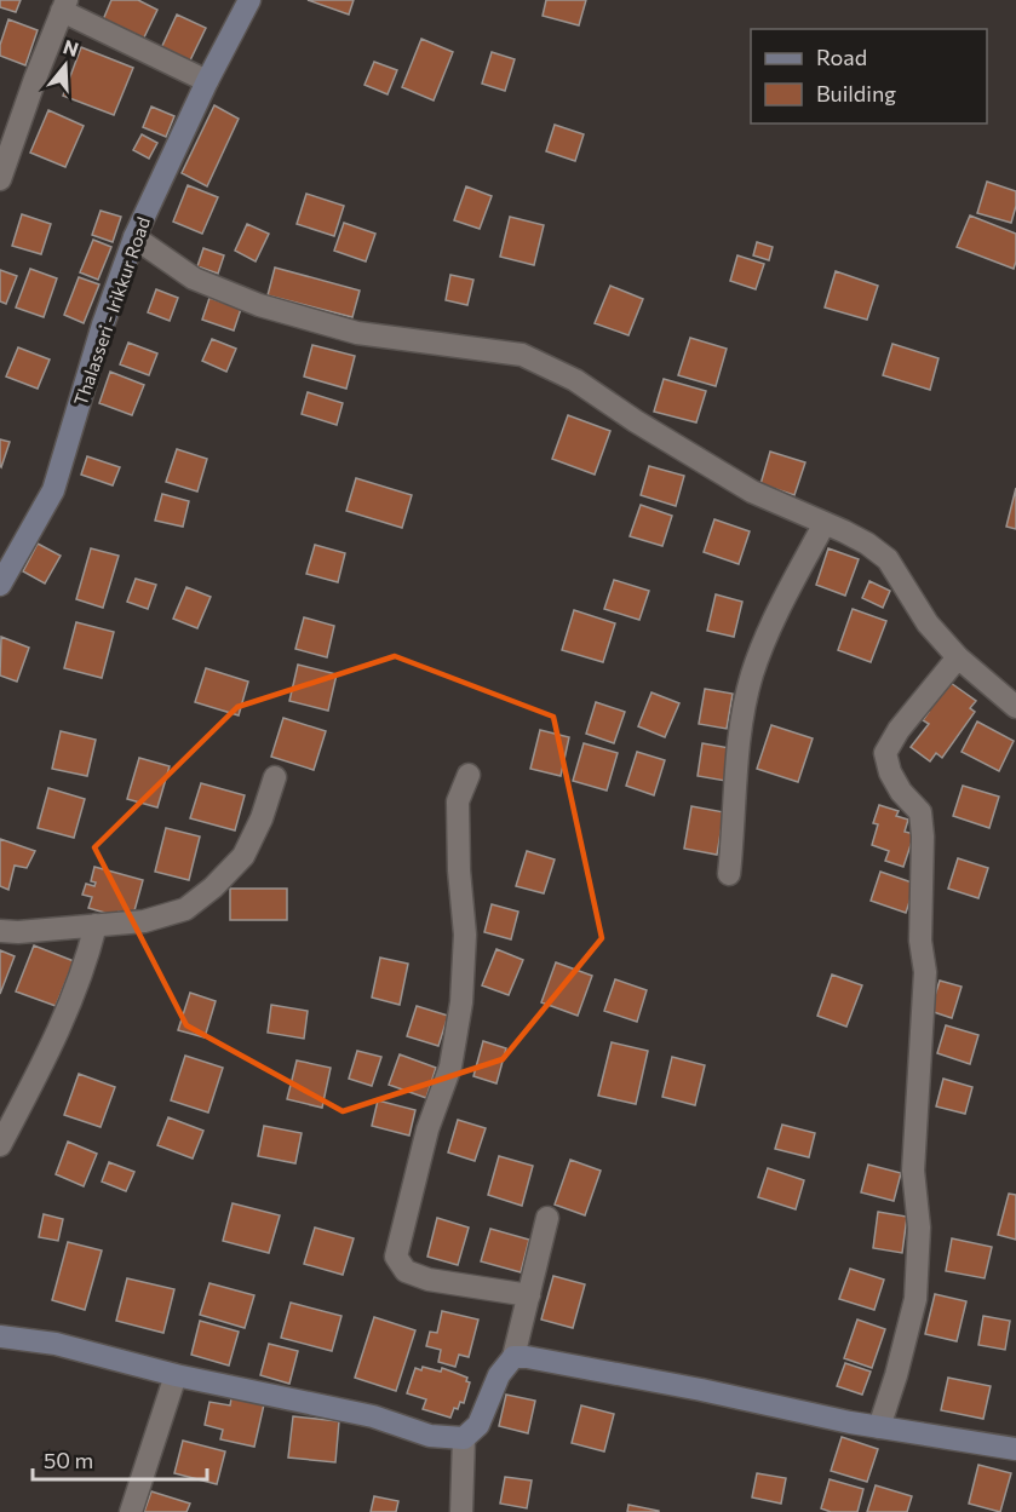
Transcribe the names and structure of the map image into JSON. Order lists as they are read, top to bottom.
{
  "streets": {
    "street": ["Thalasseri - Irikkur Road"]
  },
  "legend": ["Road", "Building"],
  "scale_bar": "50 m",
  "north": "top"
}
